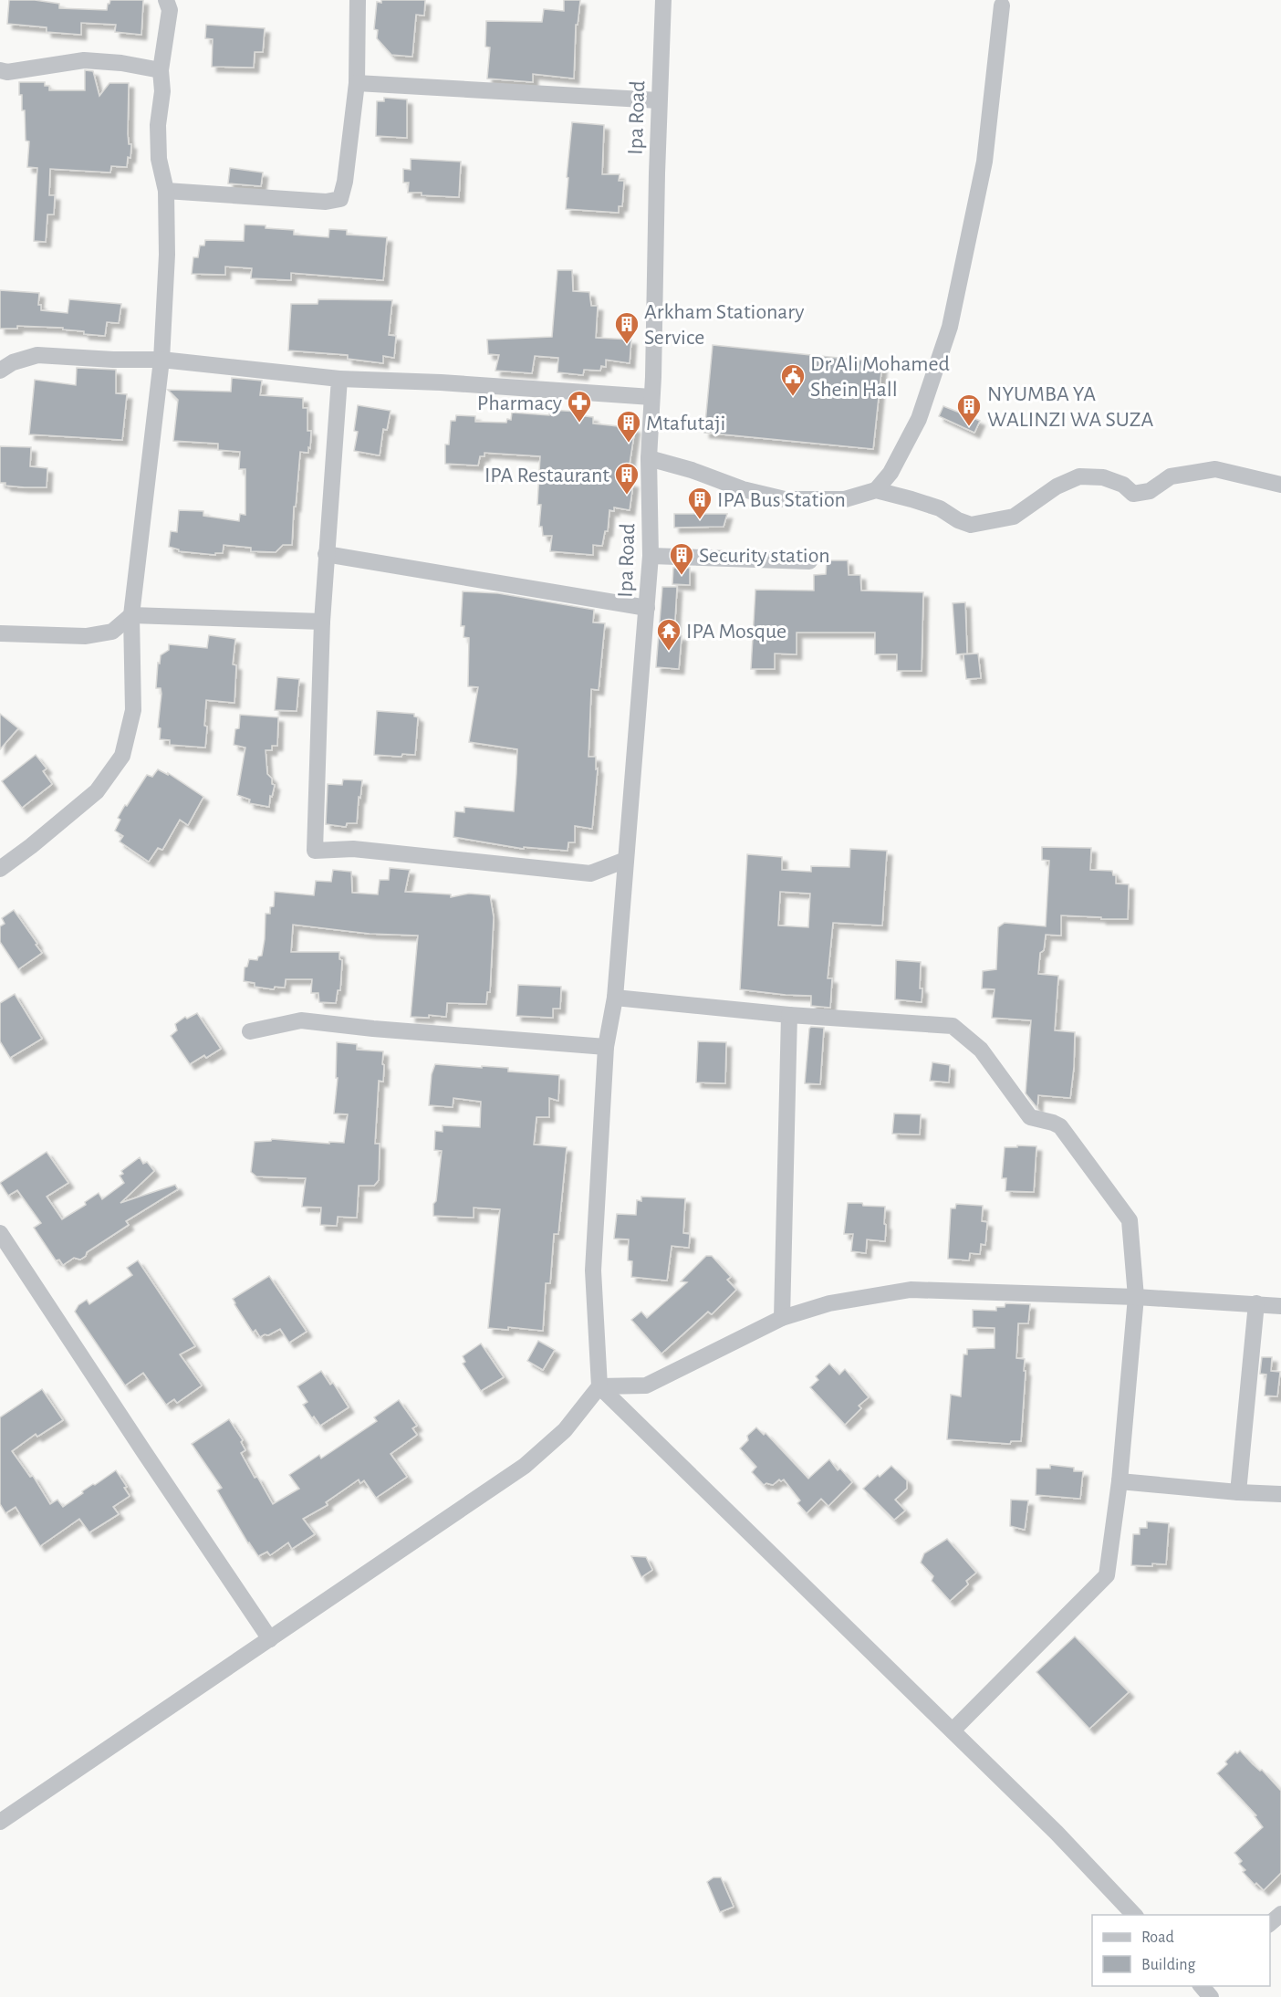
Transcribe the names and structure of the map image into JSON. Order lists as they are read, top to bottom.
{
  "streets": {
    "street": ["Ipa Road"]
  },
  "places": {
    "building": [
      "Arkham Stationary Service",
      "NYUMBA YA WALINZI WA SUZA",
      "Mtafutaji",
      "IPA Restaurant",
      "IPA Bus Station",
      "Security station"
    ],
    "public building": ["Dr Ali Mohamed Shein Hall"],
    "pharmacy": ["Pharmacy"],
    "temple": ["IPA Mosque"]
  },
  "legend": ["Road", "Building"]
}
